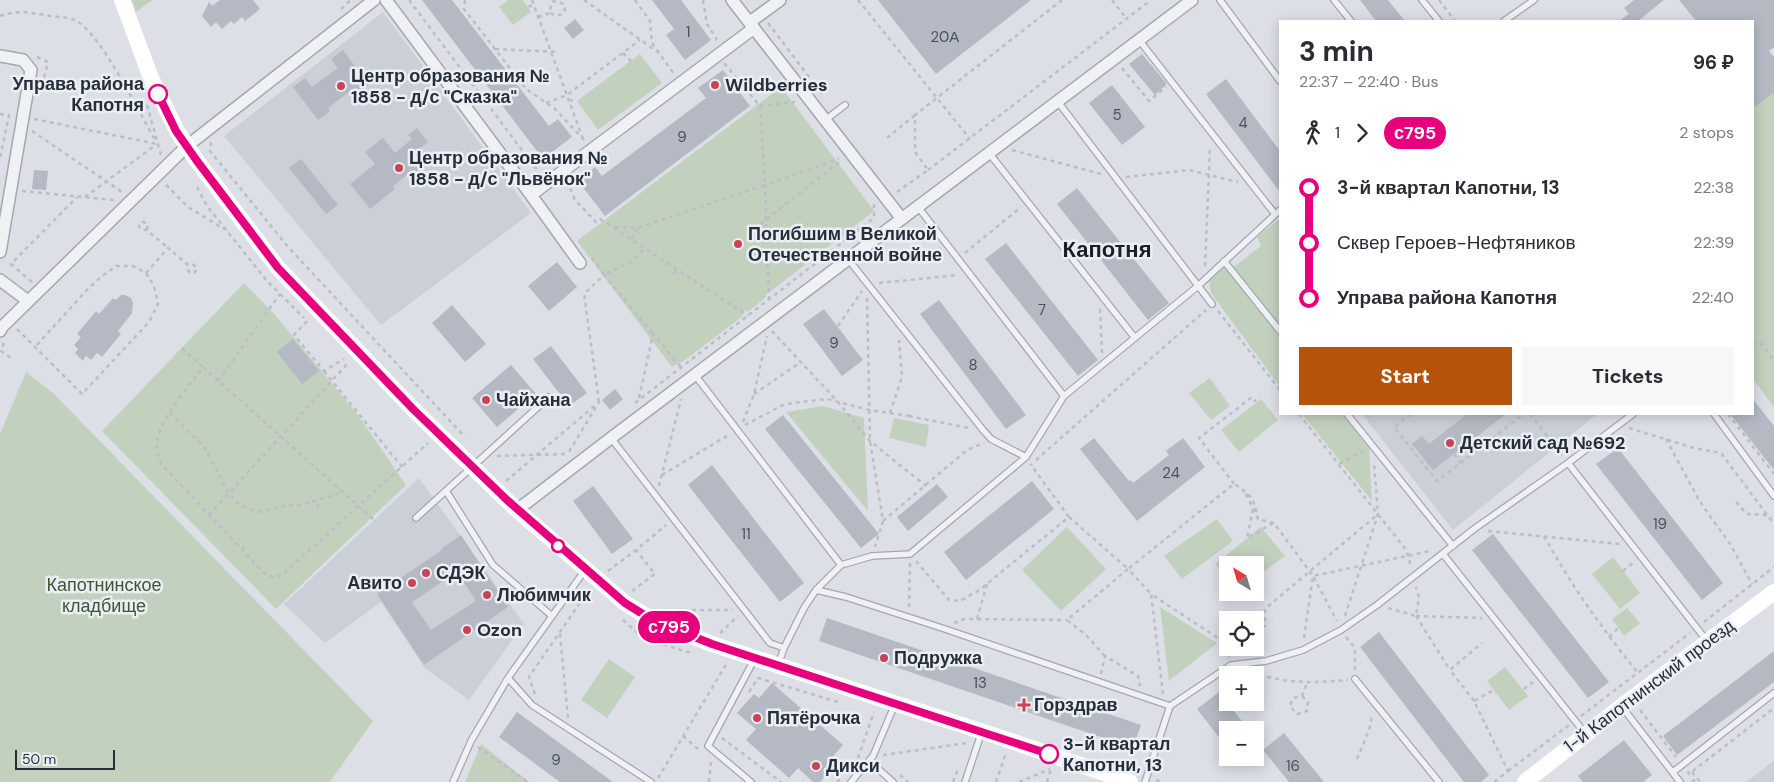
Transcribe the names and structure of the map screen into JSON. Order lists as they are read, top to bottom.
{
  "streets": {
    "street": ["1-й Капотнинский проезд"]
  },
  "districts": ["Капотня"],
  "parks": ["Капотнинское кладбище"],
  "places": {
    "other": [
      "Wildberries",
      "Центр образования № 1858 - д/с \"Сказка\"",
      "Управа района Капотня",
      "Центр образования № 1858 - д/с \"Львёнок\"",
      "Погибшим в Великой Отечественной войне",
      "Чайхана",
      "Детский сад №692",
      "СДЭК",
      "Авито",
      "Любимчик",
      "Ozon",
      "Подружка",
      "Пятёрочка",
      "3-й квартал Капотни, 13",
      "Дикси"
    ],
    "health": ["Горздрав"]
  },
  "lines": ["bus line с795"],
  "house_numbers": [
    "1",
    "20А",
    "5",
    "4",
    "9",
    "7",
    "9",
    "8",
    "24",
    "19",
    "11",
    "13",
    "9",
    "16"
  ],
  "scale_bar": "50 m",
  "north": "top left",
  "page": {
    "on_map": "с795",
    "heading": ["3 min", "22:37 – 22:40 · Bus", "96 ₽"],
    "legs": ["1", "с795", "2 stops"],
    "list": [
      {
        "name": "3-й квартал Капотни, 13",
        "value": "22:38"
      },
      {
        "name": "Сквер Героев-Нефтяников",
        "value": "22:39"
      },
      {
        "name": "Управа района Капотня",
        "value": "22:40"
      }
    ],
    "buttons": ["Start", "Tickets"],
    "map_buttons": ["+", "−"],
    "scale": "50 m"
  }
}
